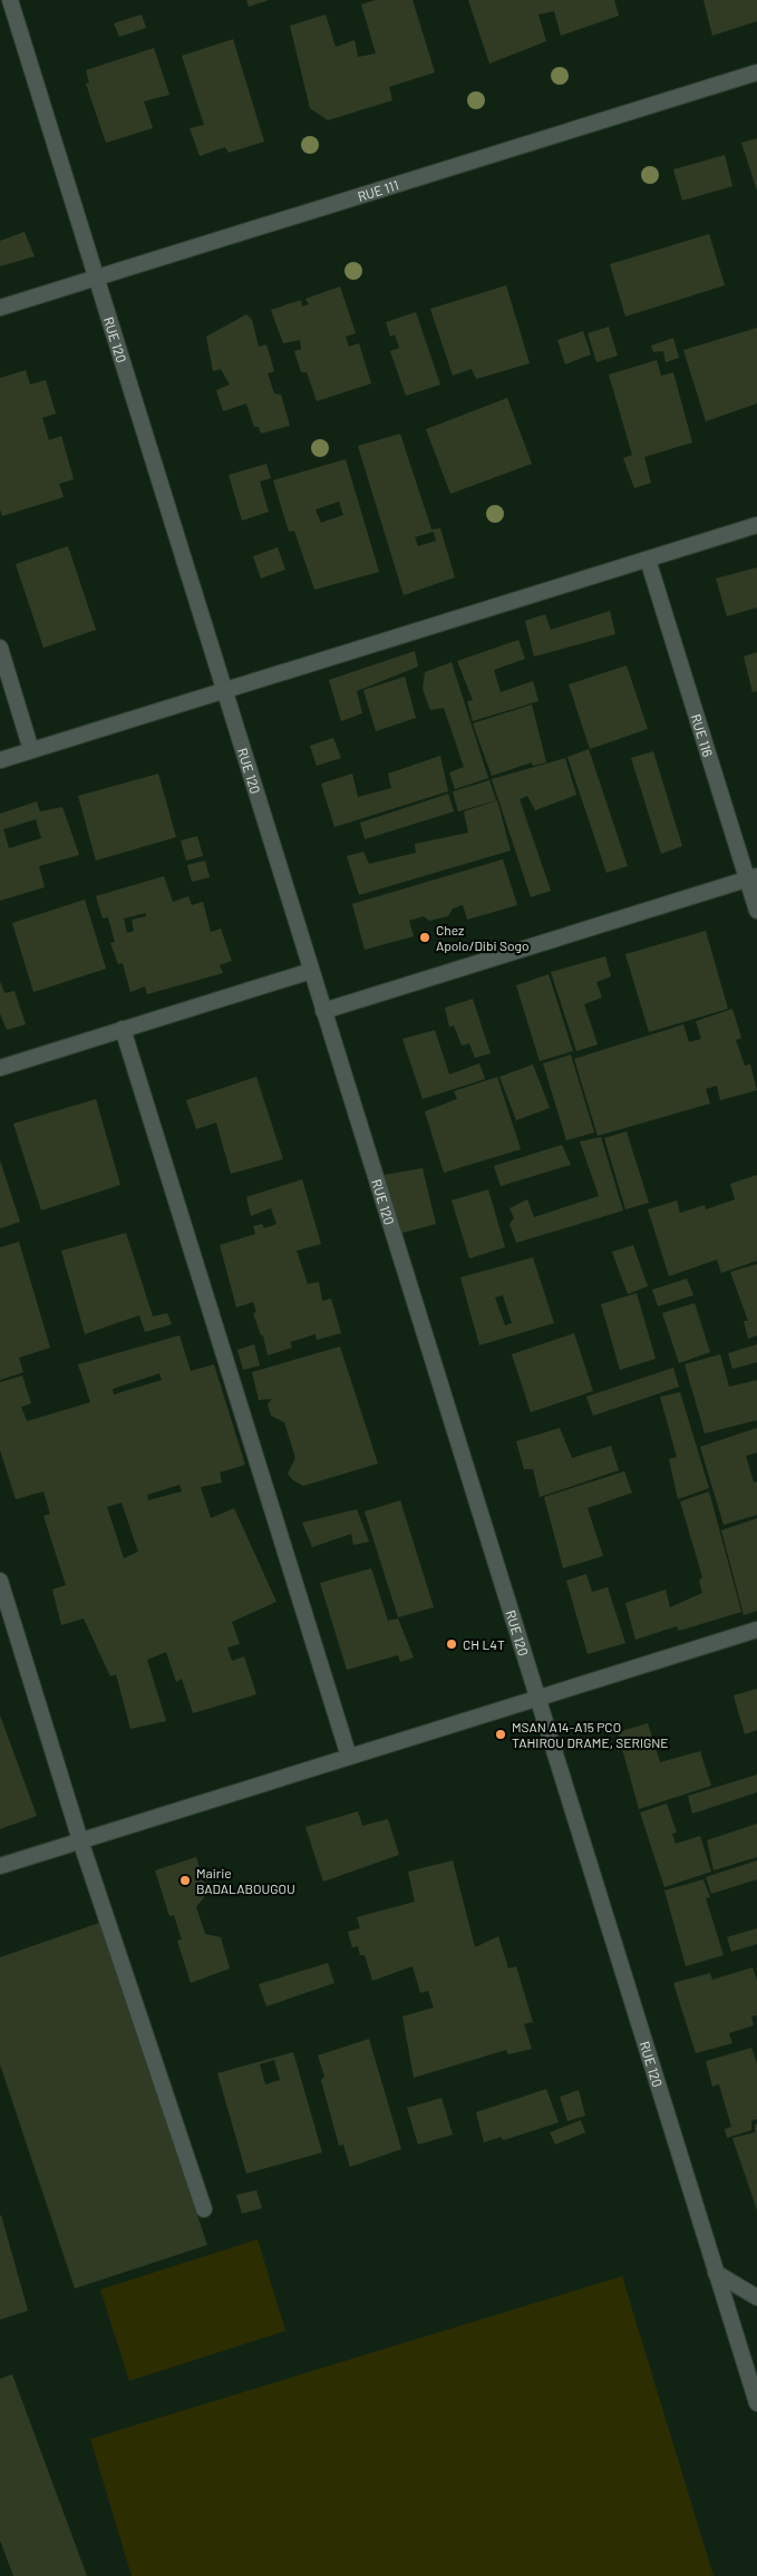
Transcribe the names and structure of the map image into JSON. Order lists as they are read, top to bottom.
{
  "streets": {
    "street": ["RUE 111", "RUE 120", "RUE 116"]
  },
  "crossings": [
    ["RUE 111", "RUE 120"]
  ],
  "places": [
    "Chez Apolo/Dibi Sogo",
    "CH L4T",
    "MSAN A14-A15 PCO TAHIROU DRAME, SERIGNE",
    "Mairie BADALABOUGOU"
  ]
}
